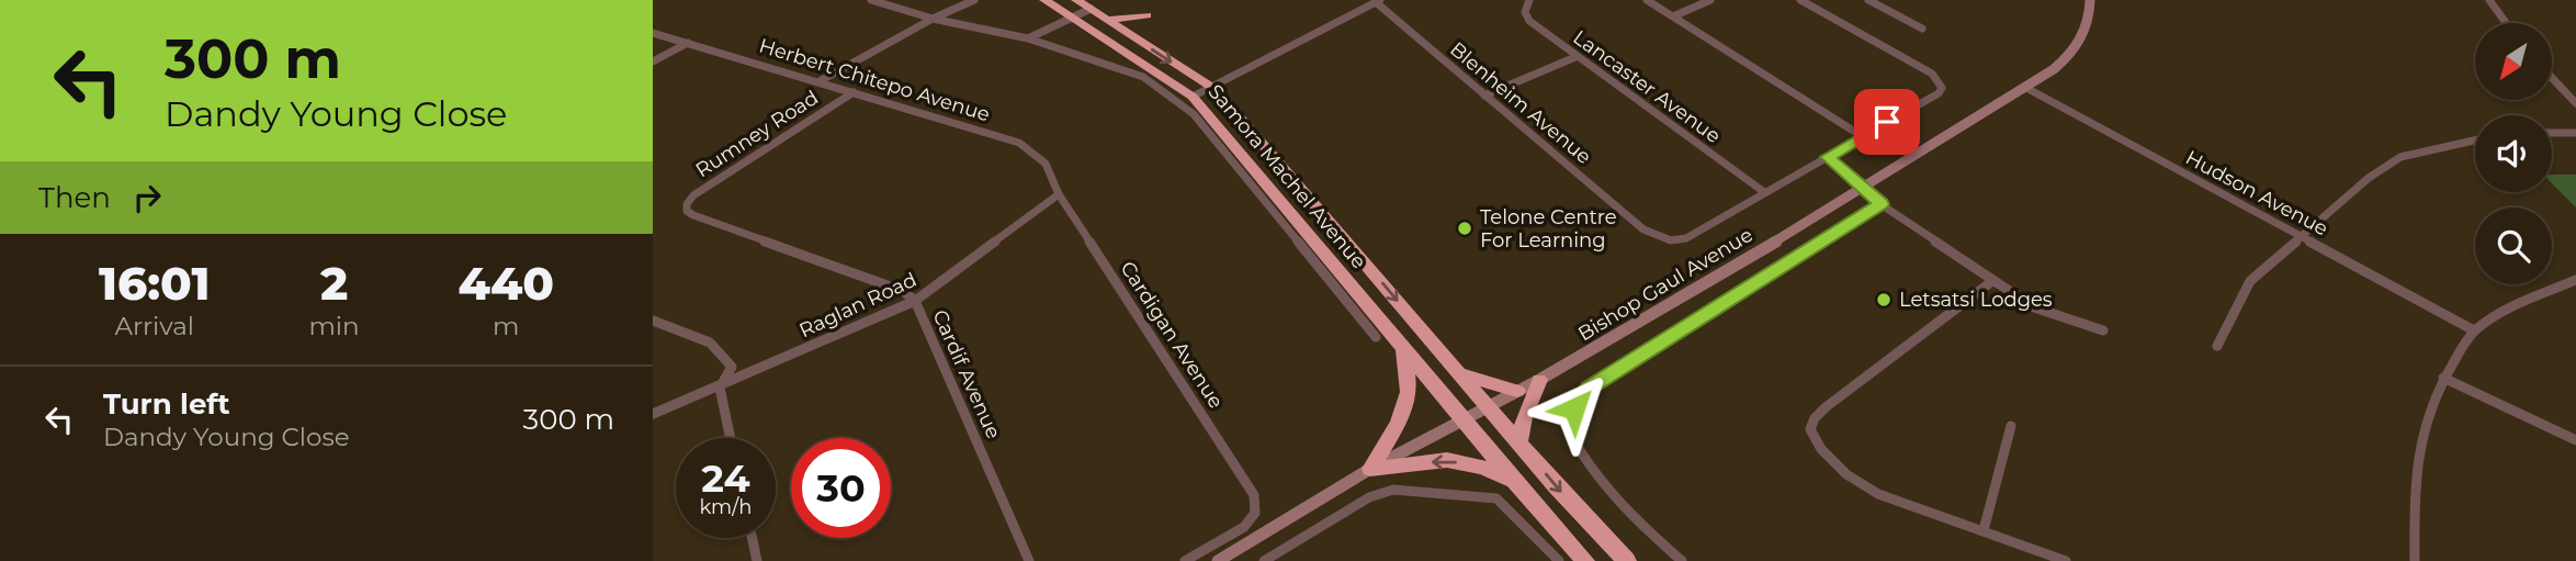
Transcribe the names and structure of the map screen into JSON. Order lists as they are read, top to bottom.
{
  "streets": {
    "highway": ["Samora Machel Avenue"],
    "main road": ["Bishop Gaul Avenue"],
    "street": [
      "Herbert Chitepo Avenue",
      "Lancaster Avenue",
      "Blenheim Avenue",
      "Rumney Road",
      "Hudson Avenue",
      "Raglan Road",
      "Cardigan Avenue",
      "Cardif Avenue"
    ]
  },
  "crossings": [
    ["Herbert Chitepo Avenue", "Rumney Road"],
    ["Herbert Chitepo Avenue", "Raglan Road"],
    ["Herbert Chitepo Avenue", "Cardigan Avenue"],
    ["Lancaster Avenue", "Blenheim Avenue"],
    ["Rumney Road", "Cardif Avenue"],
    ["Samora Machel Avenue", "Bishop Gaul Avenue"],
    ["Hudson Avenue", "Bishop Gaul Avenue"],
    ["Raglan Road", "Cardigan Avenue"],
    ["Raglan Road", "Cardif Avenue"]
  ],
  "places": ["Telone Centre For Learning", "Letsatsi Lodges"],
  "north": "bottom left",
  "page": {
    "turn": ["300 m", "Dandy Young Close"],
    "then": "Then",
    "eta": [
      "16:01",
      "Arrival",
      "2",
      "min",
      "440",
      "m"
    ],
    "list": [
      {
        "name": "Turn left",
        "note": "Dandy Young Close",
        "value": "300 m"
      }
    ],
    "speed": "24 km/h",
    "limit": "30"
  }
}
